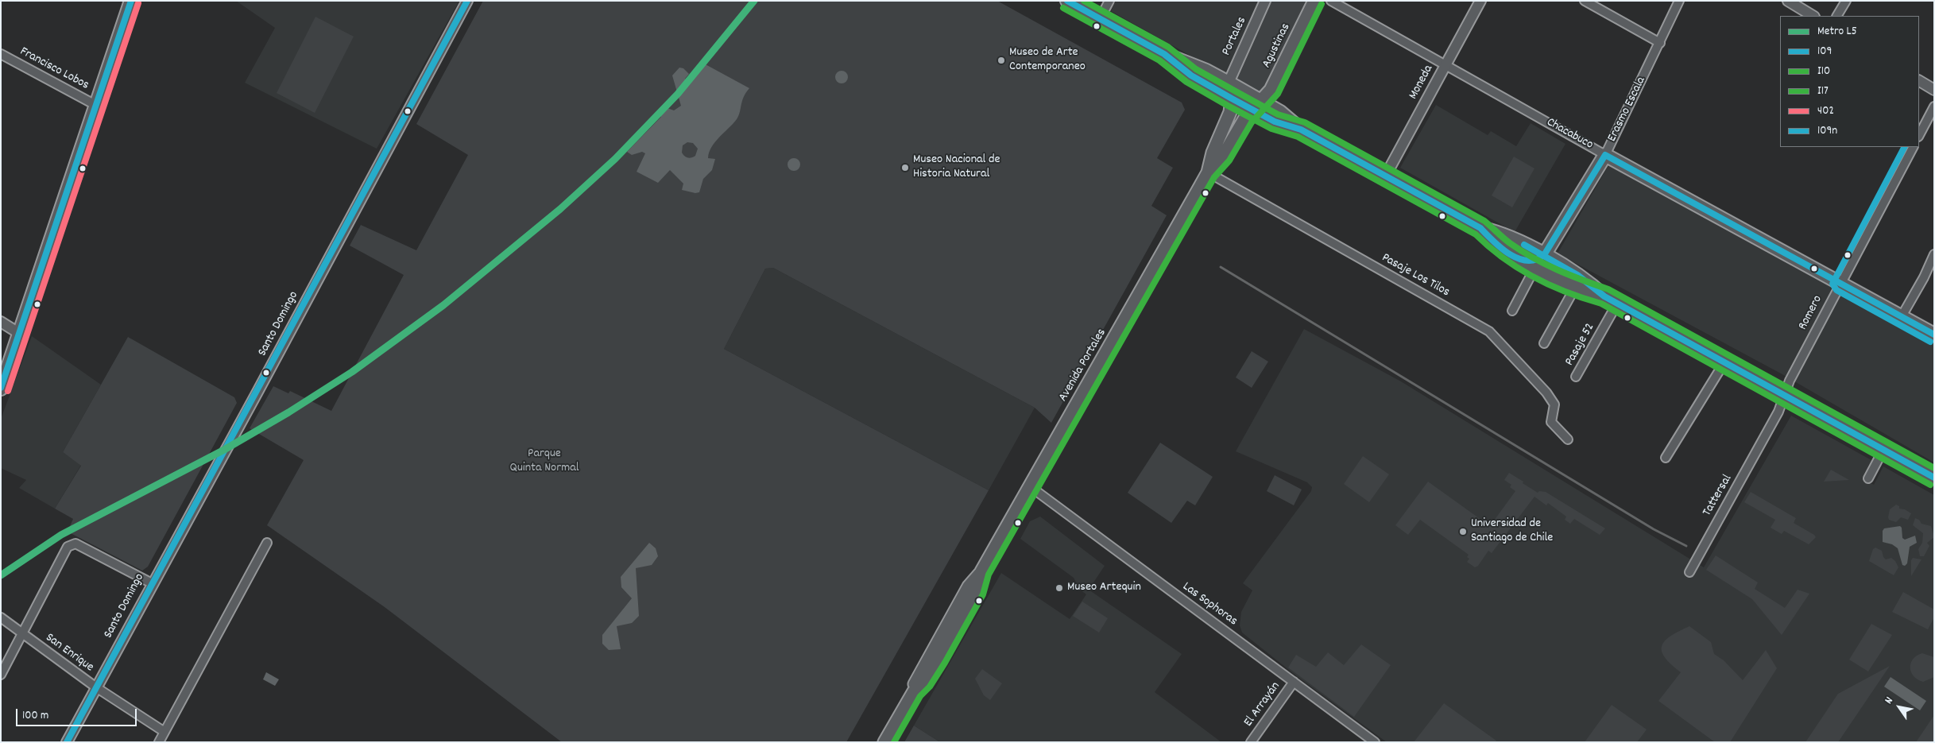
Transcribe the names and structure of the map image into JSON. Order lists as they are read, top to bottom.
{
  "streets": {
    "main road": [
      "Agustinas",
      "Erasmo Escala",
      "Chacabuco",
      "Avenida Portales"
    ],
    "street": [
      "Portales",
      "Francisco Lobos",
      "Moneda",
      "Pasaje Los Tilos",
      "Romero",
      "Santo Domingo",
      "Pasaje 52",
      "Tattersal",
      "Las Sophoras",
      "San Enrique",
      "El Arrayán"
    ]
  },
  "crossings": [
    ["Portales", "Avenida Portales"],
    ["Agustinas", "Avenida Portales"],
    ["Moneda", "Chacabuco"],
    ["Erasmo Escala", "Chacabuco"],
    ["Chacabuco", "Romero"],
    ["Pasaje Los Tilos", "Avenida Portales"],
    ["Romero", "Tattersal"],
    ["Santo Domingo", "San Enrique"],
    ["Avenida Portales", "Las Sophoras"],
    ["Las Sophoras", "El Arrayán"]
  ],
  "parks": ["Parque Quinta Normal"],
  "places": [
    "Museo de Arte Contemporaneo",
    "Museo Nacional de Historia Natural",
    "Universidad de Santiago de Chile",
    "Museo Artequin"
  ],
  "lines": [
    "metro line L5",
    "transit line 109",
    "transit line I17",
    "transit line 402",
    "transit line I10",
    "transit line 109n"
  ],
  "legend": [
    "Metro L5",
    "109",
    "I10",
    "I17",
    "402",
    "109n"
  ],
  "scale_bar": "100 m",
  "north": "top left"
}
